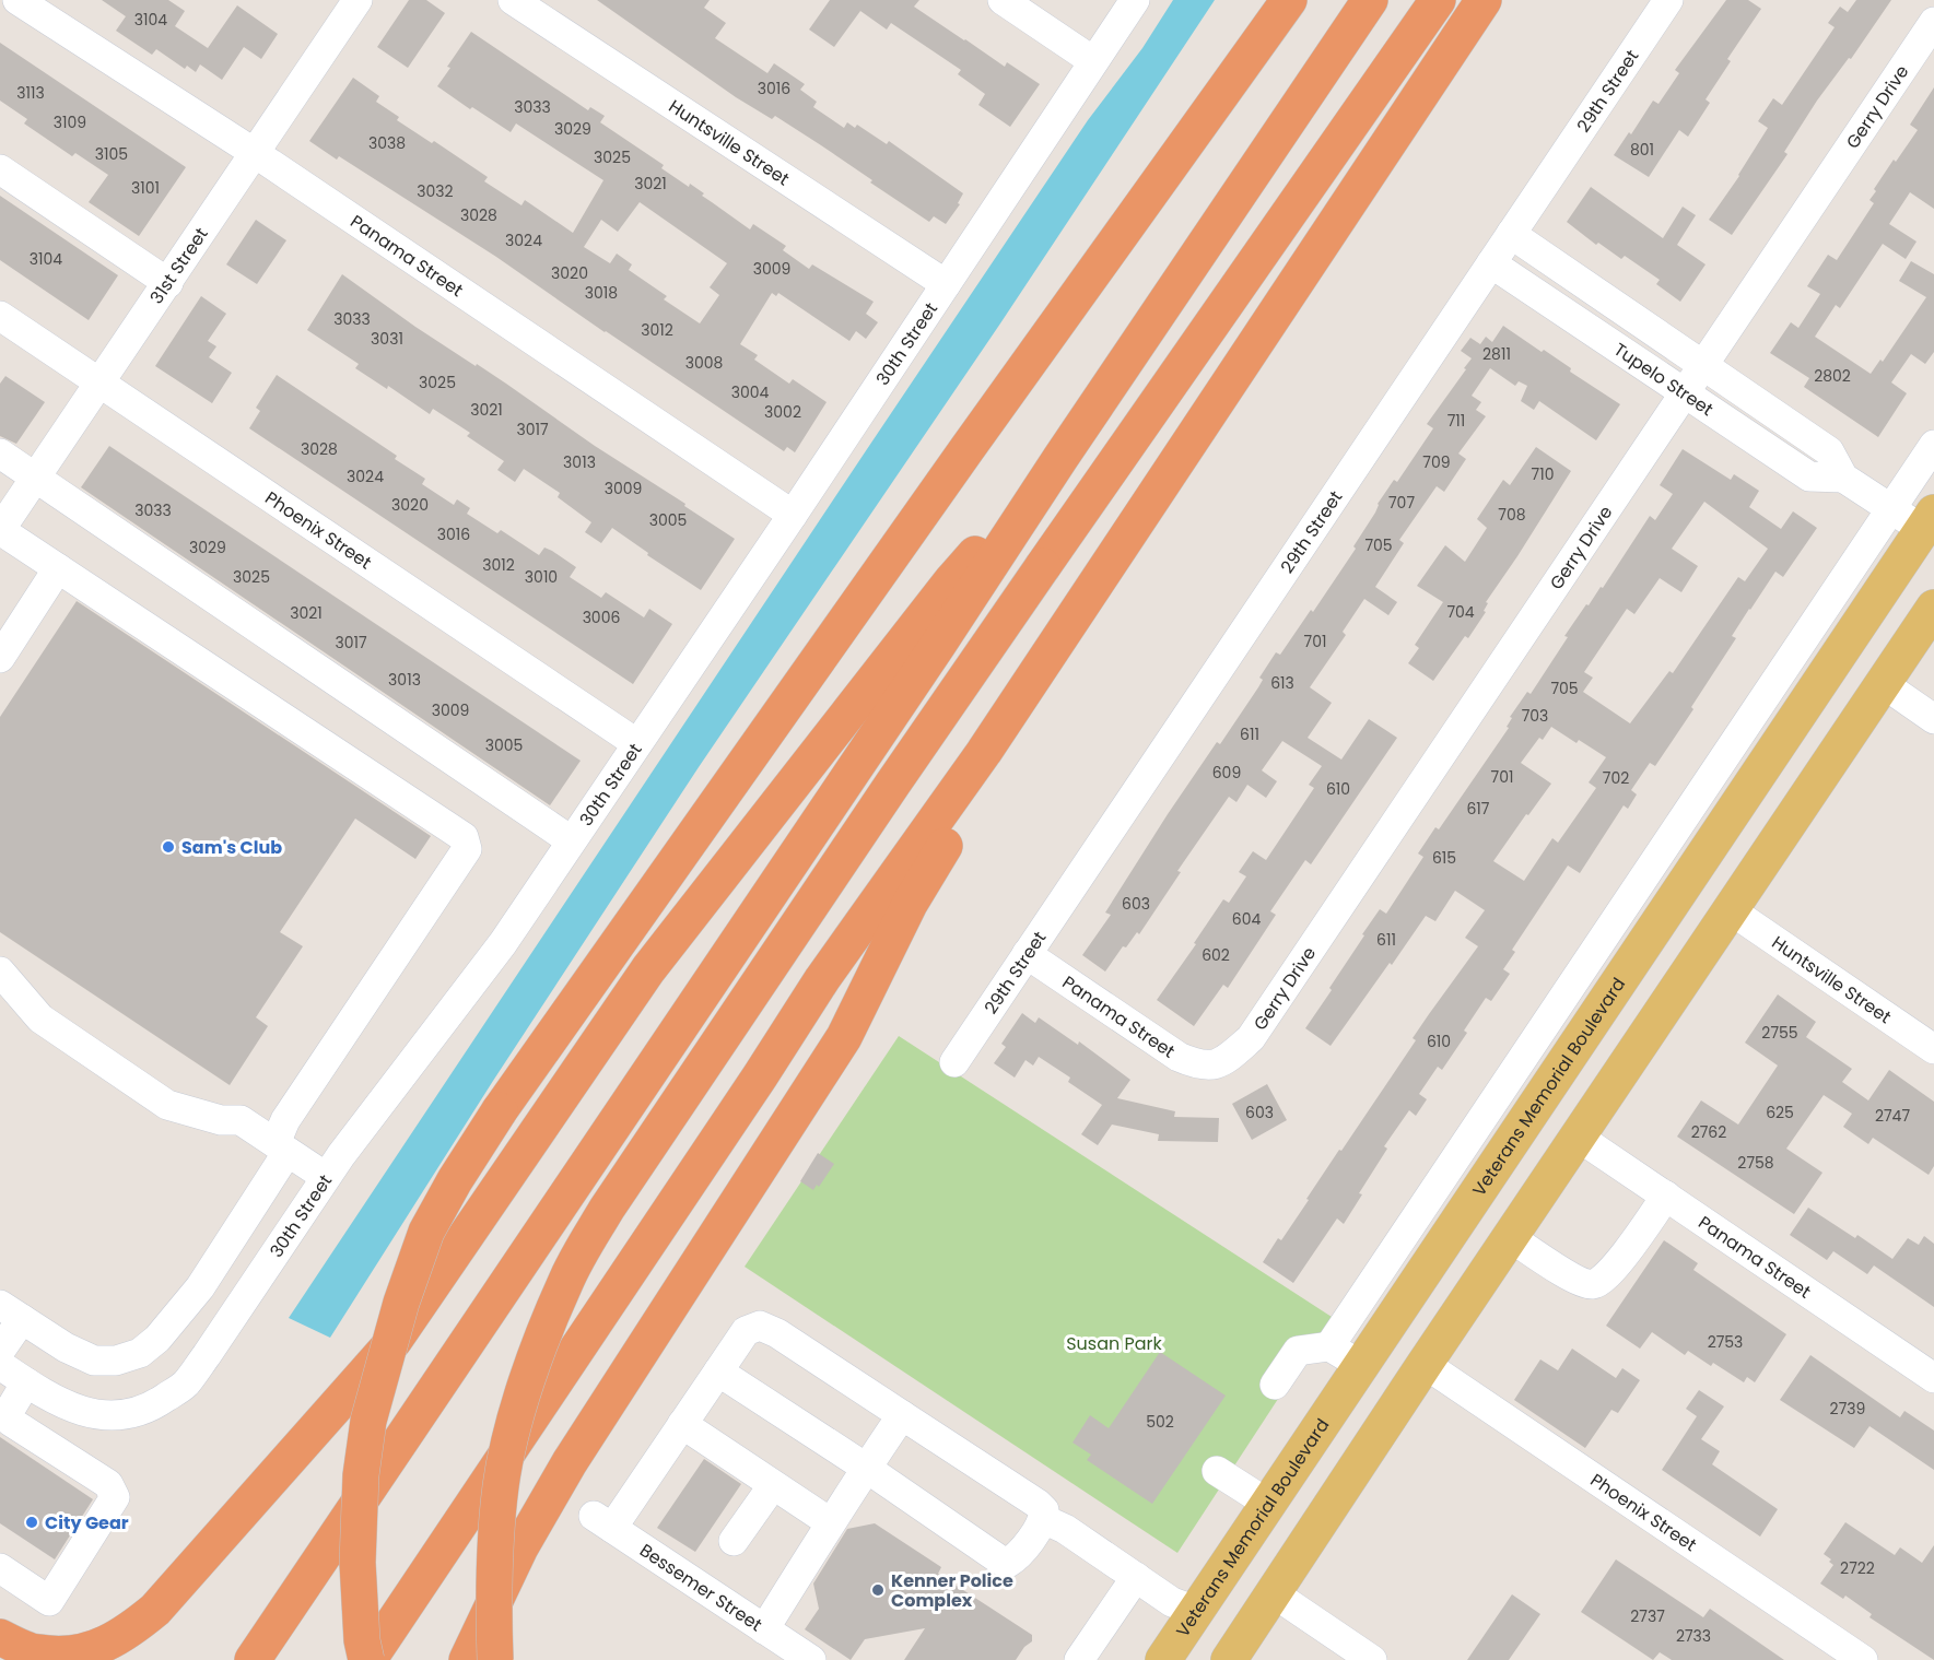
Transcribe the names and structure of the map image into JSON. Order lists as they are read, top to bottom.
{
  "streets": {
    "main road": ["Veterans Memorial Boulevard"],
    "street": [
      "29th Street",
      "Gerry Drive",
      "Huntsville Street",
      "Panama Street",
      "31st Street",
      "30th Street",
      "Tupelo Street",
      "Phoenix Street",
      "Bessemer Street"
    ]
  },
  "crossings": [
    ["29th Street", "Panama Street"],
    ["29th Street", "Tupelo Street"],
    ["Gerry Drive", "Panama Street"],
    ["Gerry Drive", "Tupelo Street"],
    ["Huntsville Street", "30th Street"],
    ["Panama Street", "31st Street"],
    ["Panama Street", "30th Street"],
    ["31st Street", "Phoenix Street"],
    ["30th Street", "Phoenix Street"],
    ["Tupelo Street", "Veterans Memorial Boulevard"]
  ],
  "parks": ["Susan Park"],
  "places": ["Sam's Club", "City Gear", "Kenner Police Complex"],
  "house_numbers": [
    "3104",
    "3016",
    "3113",
    "3033",
    "3109",
    "3029",
    "3038",
    "801",
    "3105",
    "3025",
    "3021",
    "3101",
    "3032",
    "3028",
    "3024",
    "3104",
    "3009",
    "3020",
    "3018",
    "3033",
    "3012",
    "3031",
    "2811",
    "3008",
    "2802",
    "3025",
    "3004",
    "3021",
    "3002",
    "711",
    "3017",
    "3028",
    "3013",
    "709",
    "710",
    "3024",
    "3009",
    "707",
    "3020",
    "3033",
    "708",
    "3005",
    "3016",
    "705",
    "3029",
    "3012",
    "3025",
    "3010",
    "704",
    "3021",
    "3006",
    "701",
    "3017",
    "3013",
    "613",
    "705",
    "3009",
    "703",
    "611",
    "3005",
    "609",
    "701",
    "702",
    "610",
    "617",
    "615",
    "603",
    "604",
    "611",
    "602",
    "2755",
    "610",
    "603",
    "625",
    "2747",
    "2762",
    "2758",
    "2753",
    "2739",
    "502",
    "2722",
    "2737",
    "2733"
  ]
}
